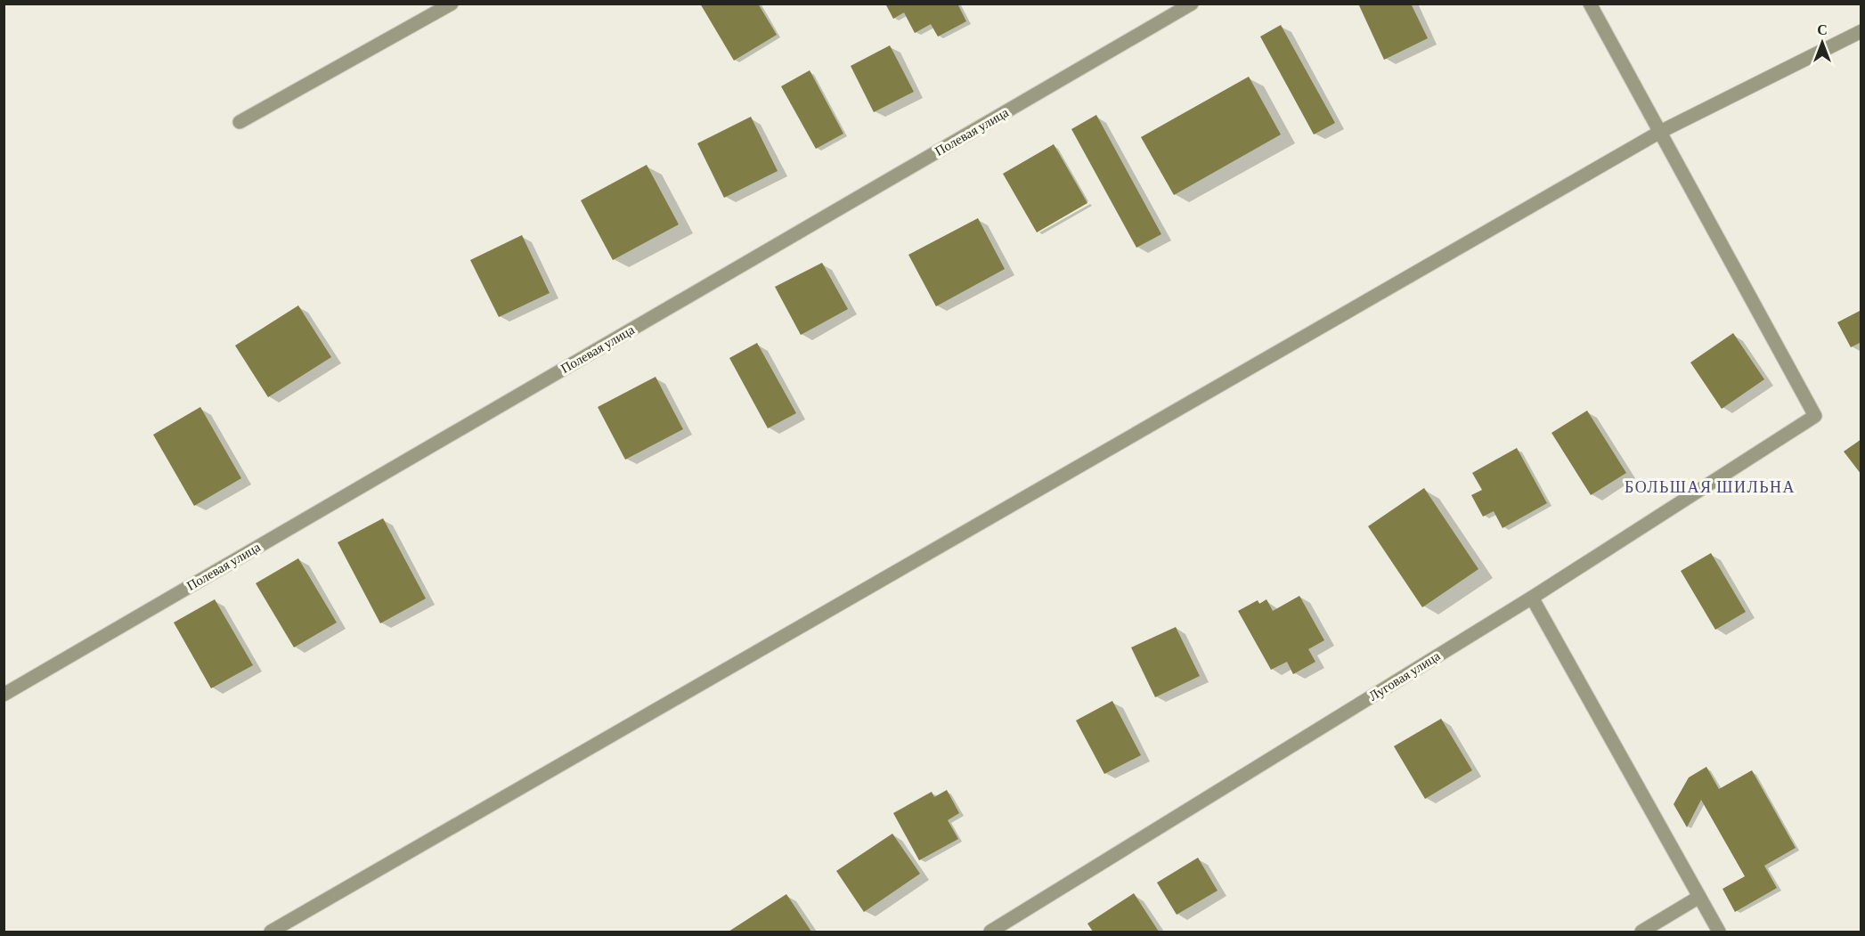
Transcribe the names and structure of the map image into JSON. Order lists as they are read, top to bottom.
{
  "streets": {
    "street": ["Полевая улица", "Луговая улица"]
  },
  "districts": ["БОЛЬШАЯ ШИЛЬНА"],
  "north": "top"
}
